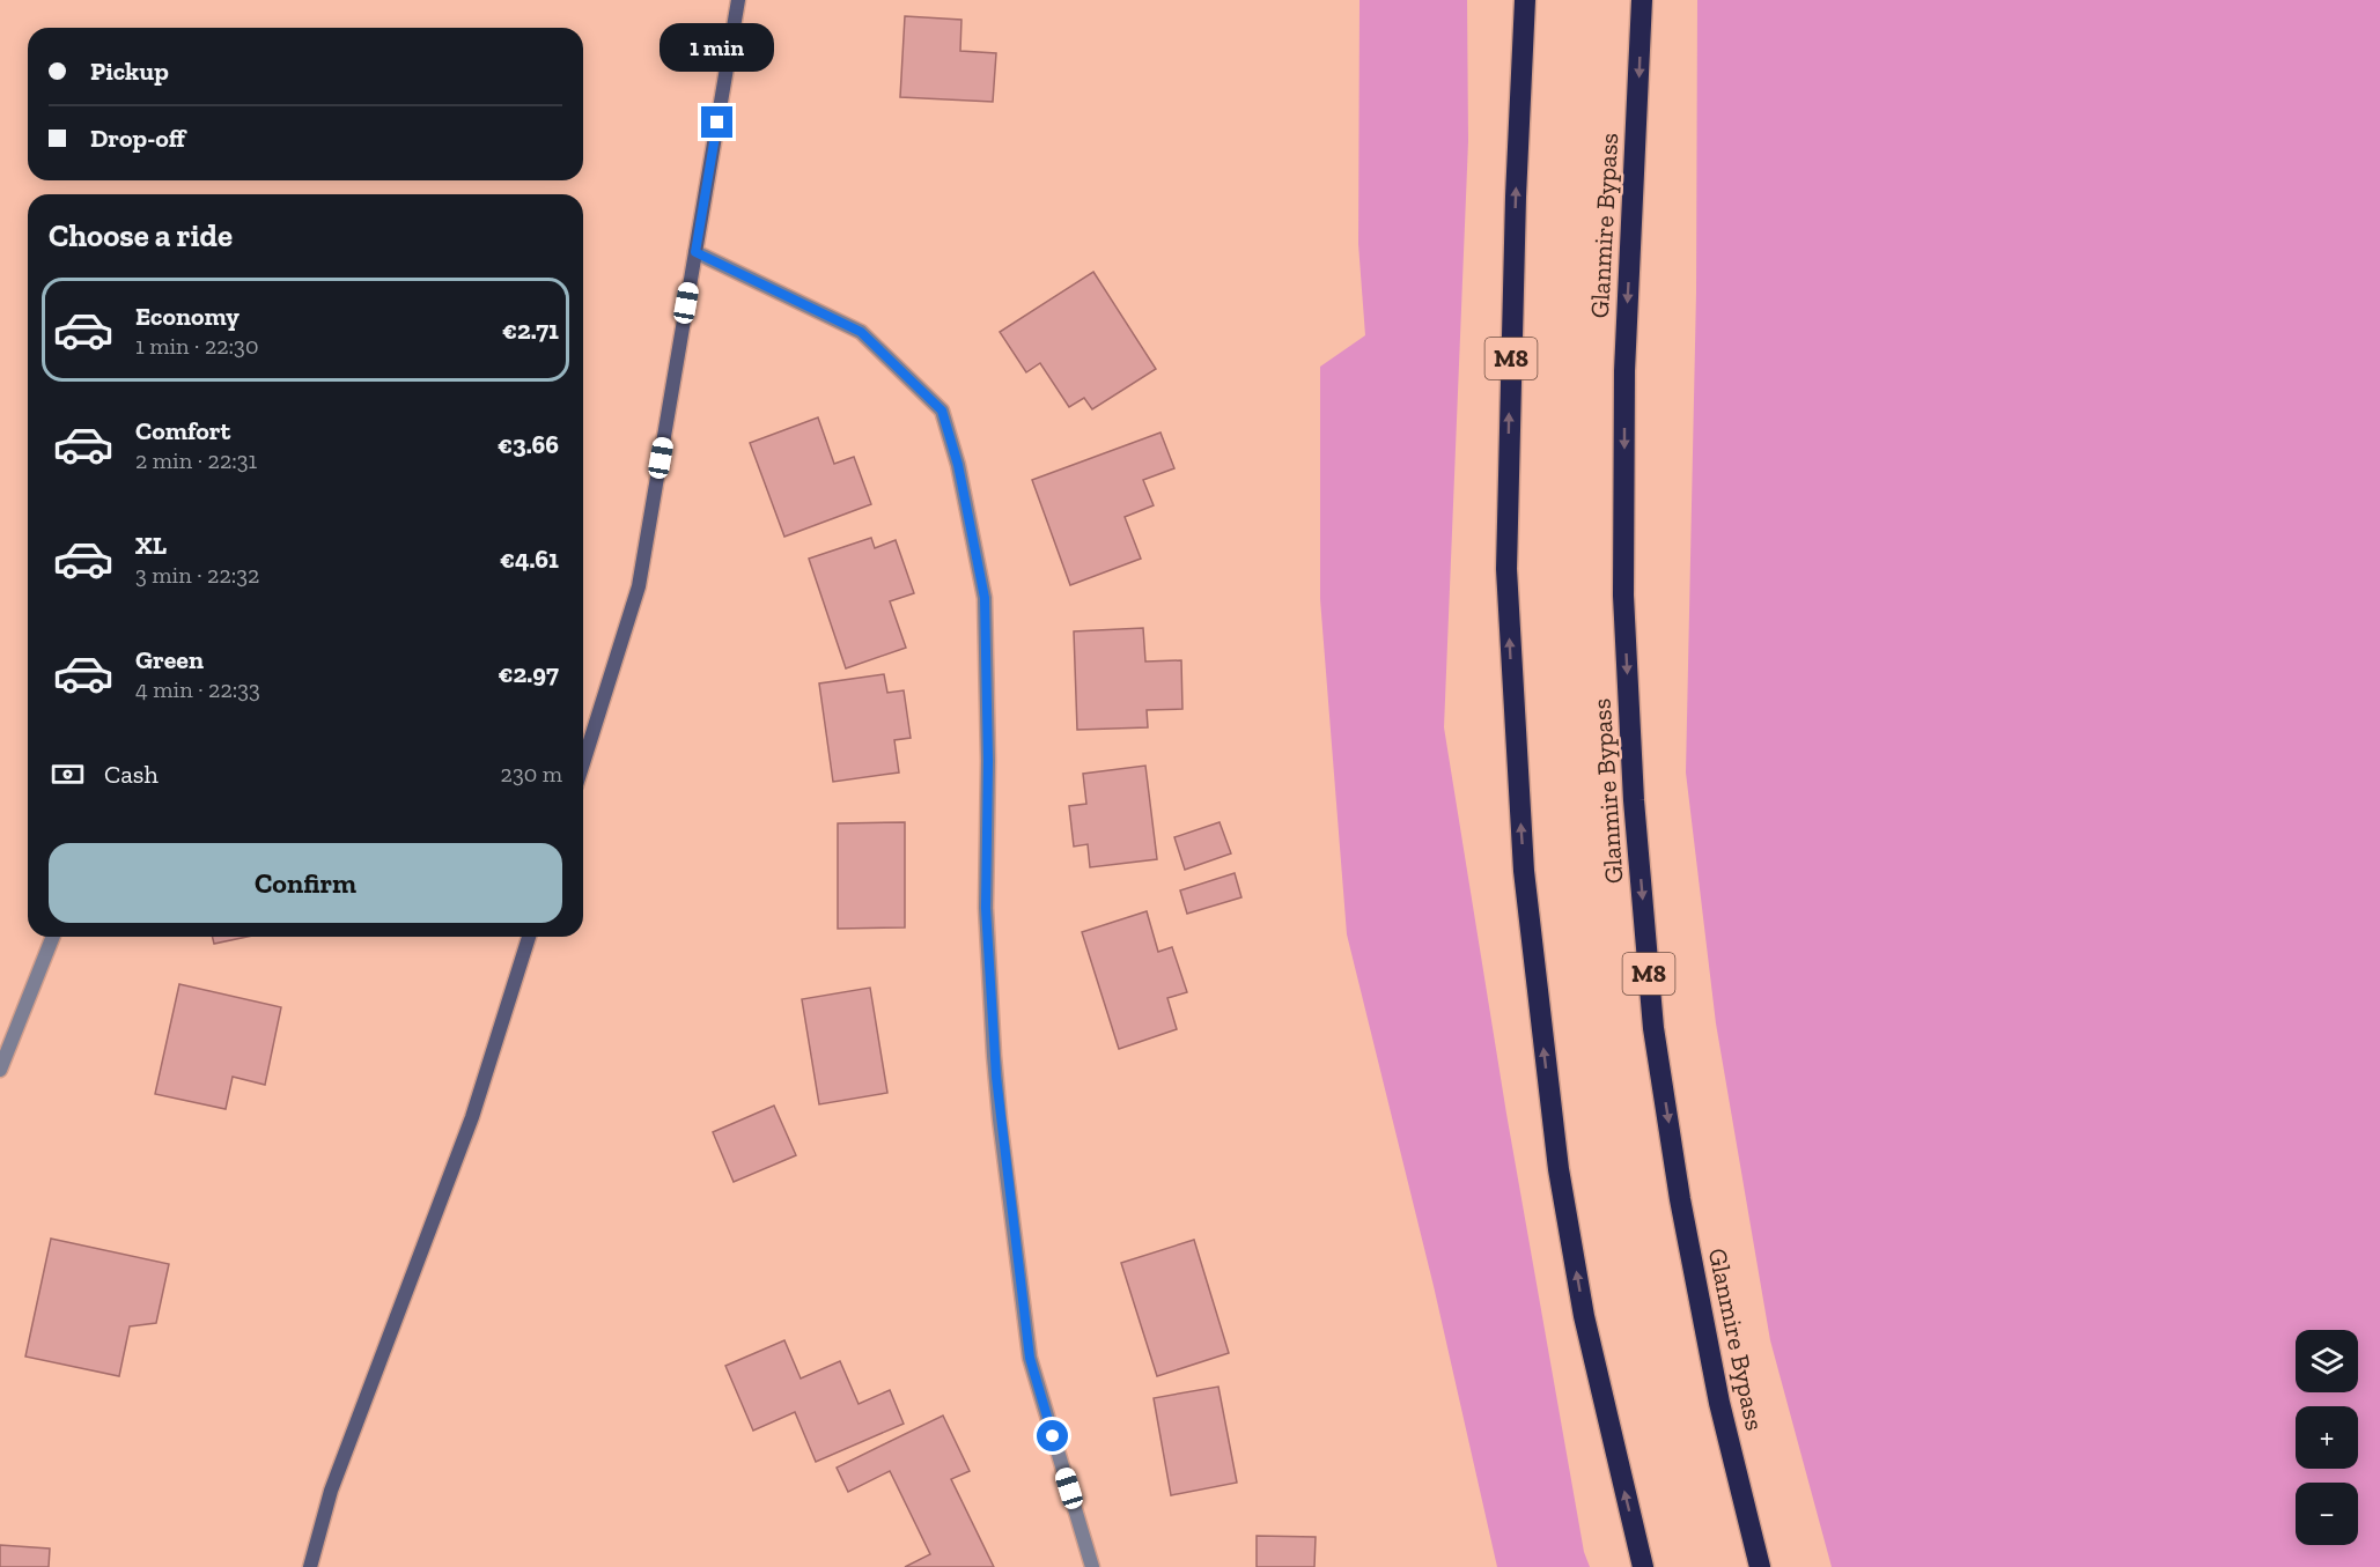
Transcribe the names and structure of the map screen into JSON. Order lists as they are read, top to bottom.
{
  "streets": {
    "highway": ["Glanmire Bypass", "M8"]
  },
  "page": {
    "bubble": "1 min",
    "banner": ["Pickup", "Drop-off"],
    "heading": "Choose a ride",
    "list": [
      {
        "name": "Economy",
        "note": "1 min · 22:30",
        "value": "€2.71"
      },
      {
        "name": "Comfort",
        "note": "2 min · 22:31",
        "value": "€3.66"
      },
      {
        "name": "XL",
        "note": "3 min · 22:32",
        "value": "€4.61"
      },
      {
        "name": "Green",
        "note": "4 min · 22:33",
        "value": "€2.97"
      }
    ],
    "pay": ["Cash", "230 m"],
    "buttons": "Confirm",
    "map_buttons": ["+", "−"]
  }
}
